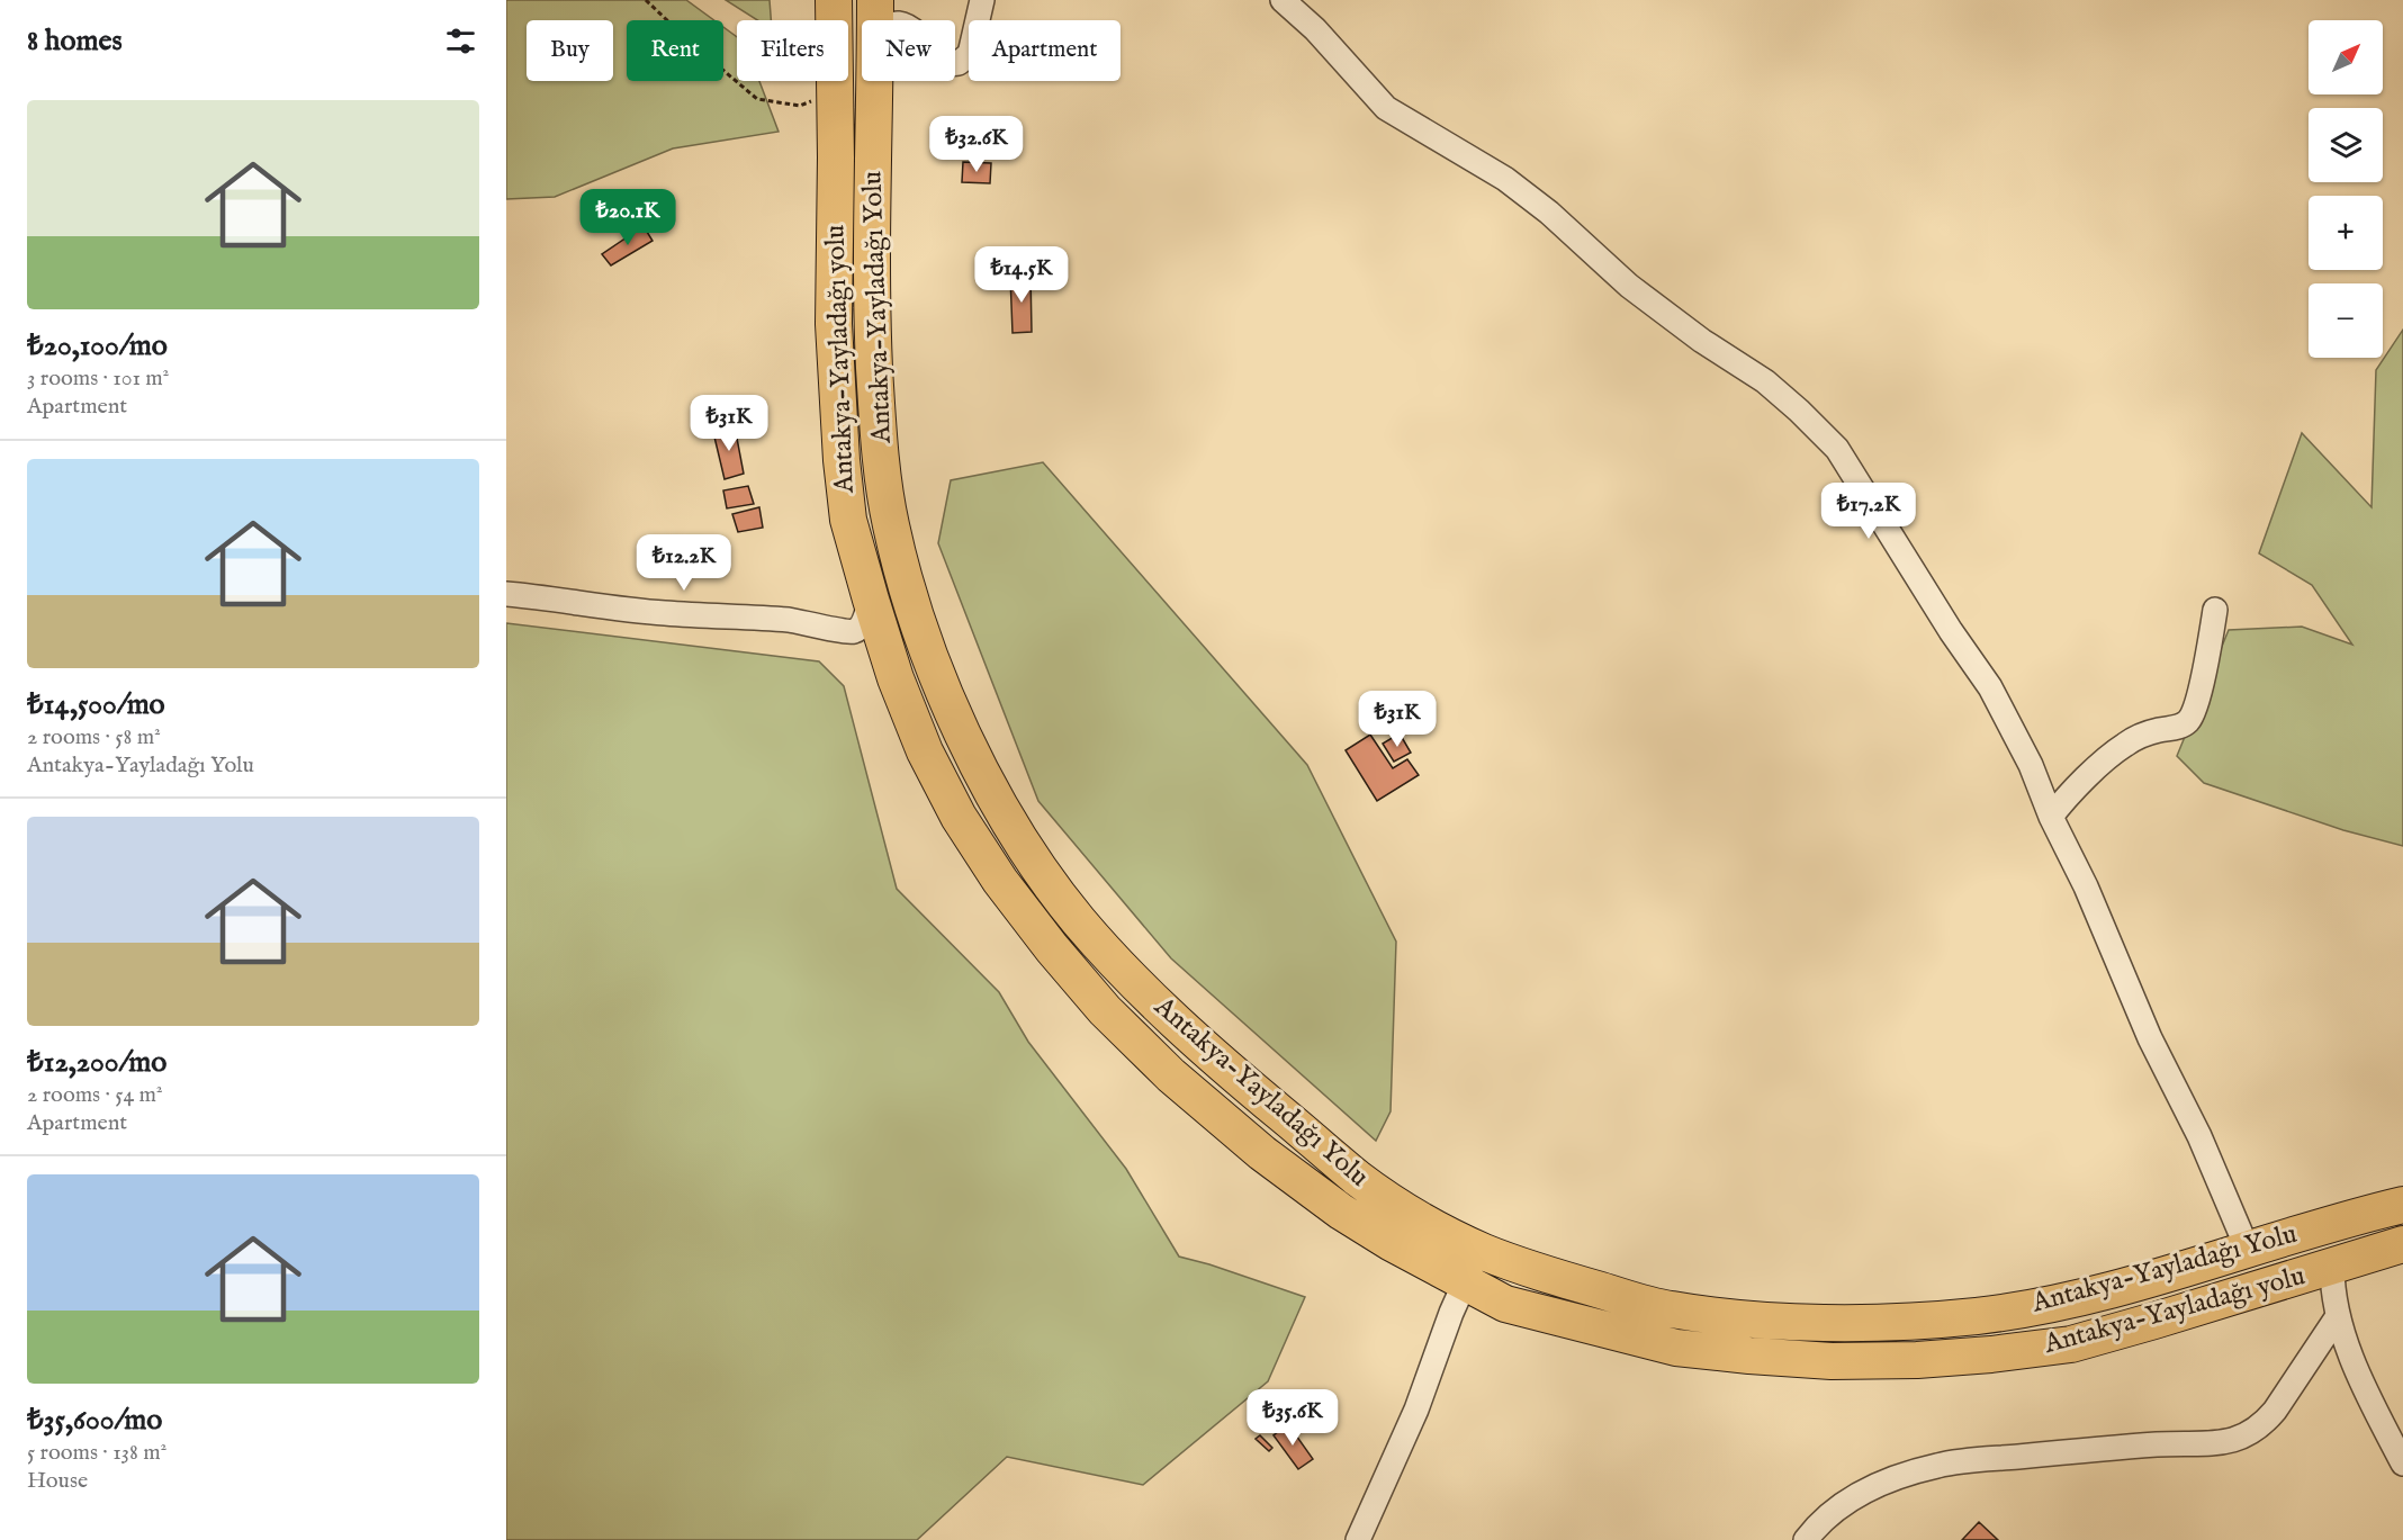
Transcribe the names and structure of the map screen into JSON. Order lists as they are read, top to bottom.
{
  "streets": {
    "highway": ["Antakya-Yayladağı Yolu", "Antakya-Yayladağı yolu"]
  },
  "north": "top right",
  "page": {
    "heading": "8 homes",
    "map_buttons": ["+", "−"],
    "chip": [
      "Buy",
      "Rent",
      "Filters",
      "New",
      "Apartment"
    ],
    "list": [
      {
        "name": "₺20,100/mo",
        "note": "3 rooms · 101 m² · Apartment"
      },
      {
        "name": "₺14,500/mo",
        "note": "2 rooms · 58 m² · Antakya-Yayladağı Yolu"
      },
      {
        "name": "₺12,200/mo",
        "note": "2 rooms · 54 m² · Apartment"
      },
      {
        "name": "₺35,600/mo",
        "note": "5 rooms · 138 m² · House"
      }
    ],
    "price": [
      "₺32.6K",
      "₺20.1K",
      "₺14.5K",
      "₺31K",
      "₺17.2K",
      "₺12.2K",
      "₺31K",
      "₺35.6K"
    ]
  }
}
